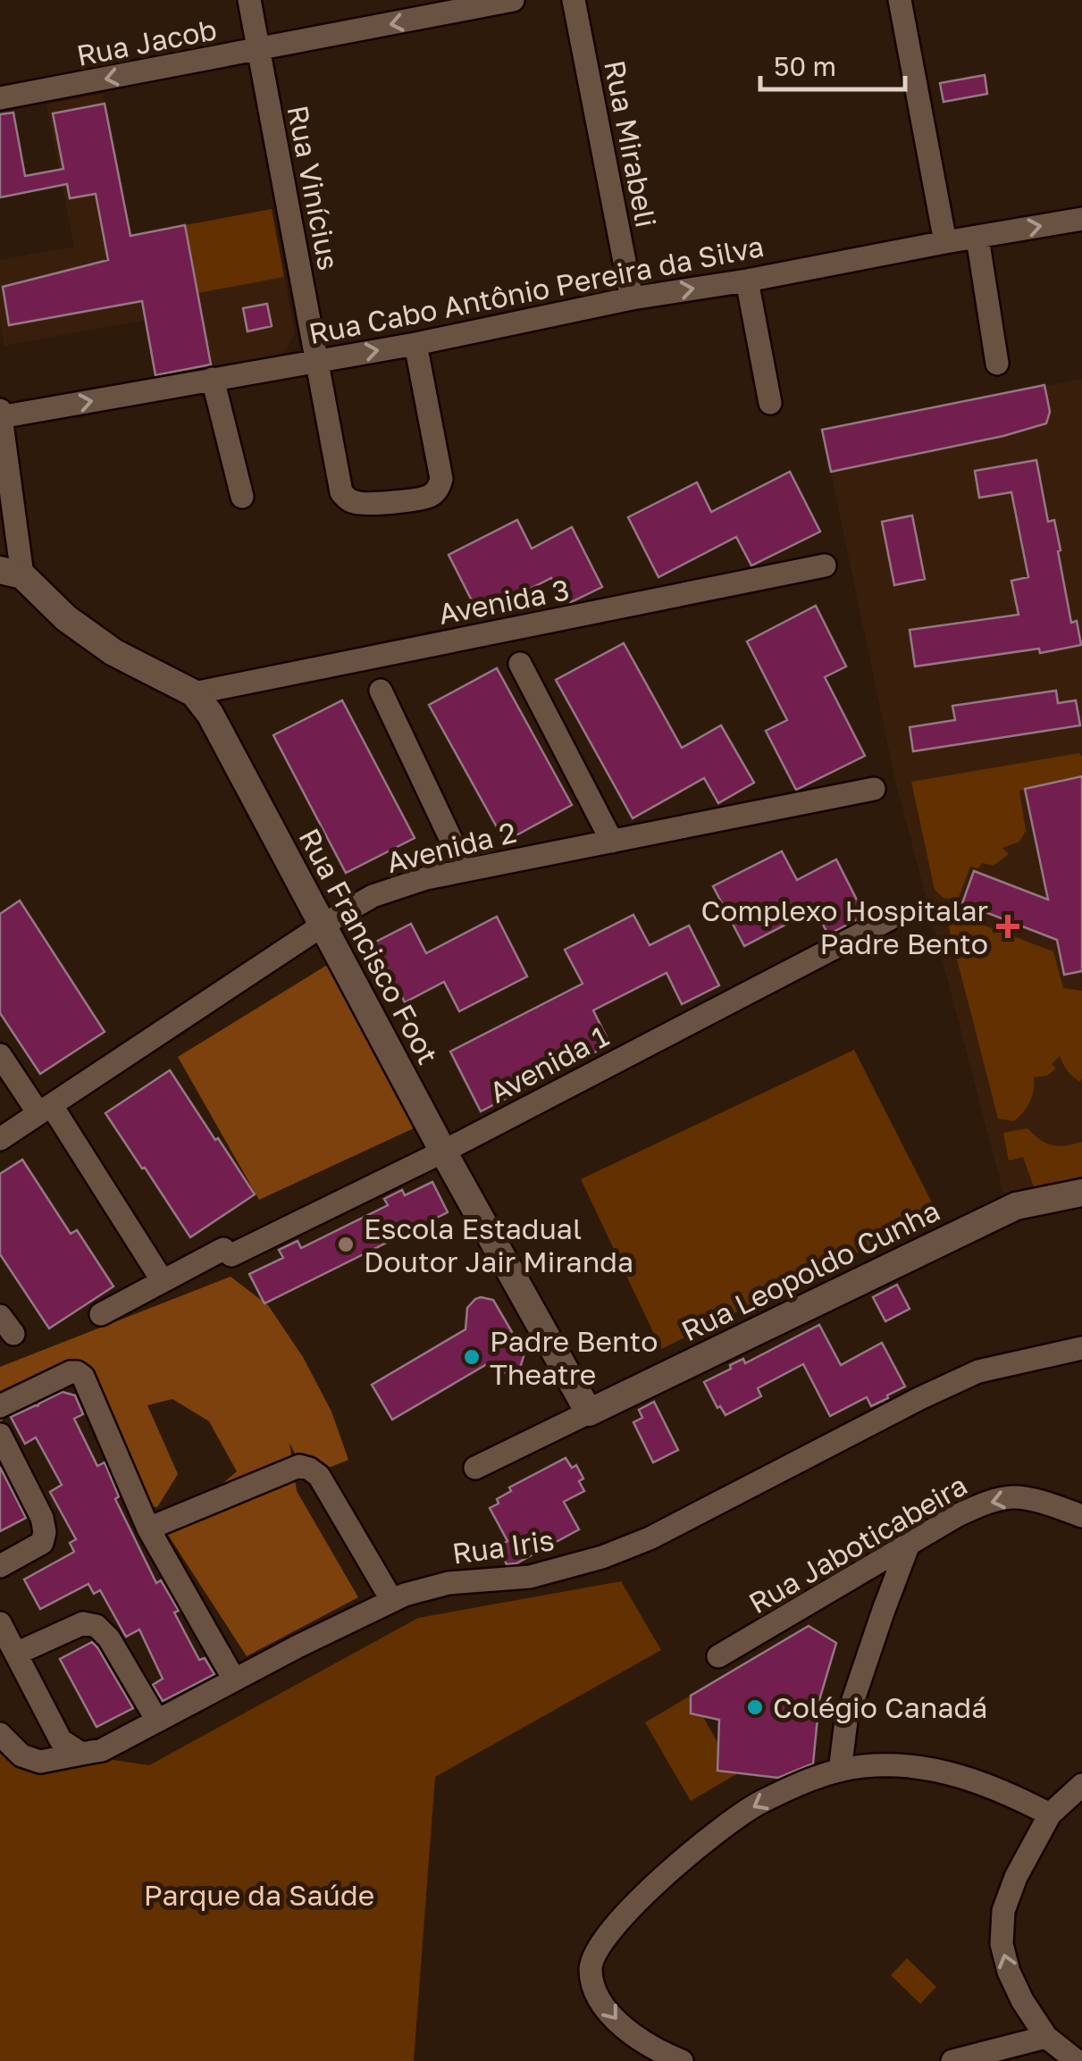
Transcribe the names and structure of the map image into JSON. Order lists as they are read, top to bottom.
{
  "streets": {
    "street": [
      "Rua Jacob",
      "Rua Mirabeli",
      "Rua Vinícius",
      "Rua Cabo Antônio Pereira da Silva",
      "Avenida 3",
      "Avenida 2",
      "Rua Francisco Foot",
      "Avenida 1",
      "Rua Leopoldo Cunha",
      "Rua Jaboticabeira",
      "Rua Iris"
    ]
  },
  "crossings": [
    ["Rua Jacob", "Rua Vinícius"],
    ["Rua Mirabeli", "Rua Cabo Antônio Pereira da Silva"],
    ["Rua Vinícius", "Rua Cabo Antônio Pereira da Silva"],
    ["Avenida 3", "Rua Francisco Foot"],
    ["Avenida 2", "Rua Francisco Foot"],
    ["Rua Francisco Foot", "Avenida 1"],
    ["Rua Francisco Foot", "Rua Leopoldo Cunha"]
  ],
  "one_way": ["Rua Jacob", "Rua Cabo Antônio Pereira da Silva", "Rua Jaboticabeira"],
  "parks": ["Parque da Saúde"],
  "places": {
    "health": ["Complexo Hospitalar Padre Bento"],
    "other": ["Escola Estadual Doutor Jair Miranda", "Padre Bento Theatre", "Colégio Canadá"]
  },
  "scale_bar": "50 m"
}
